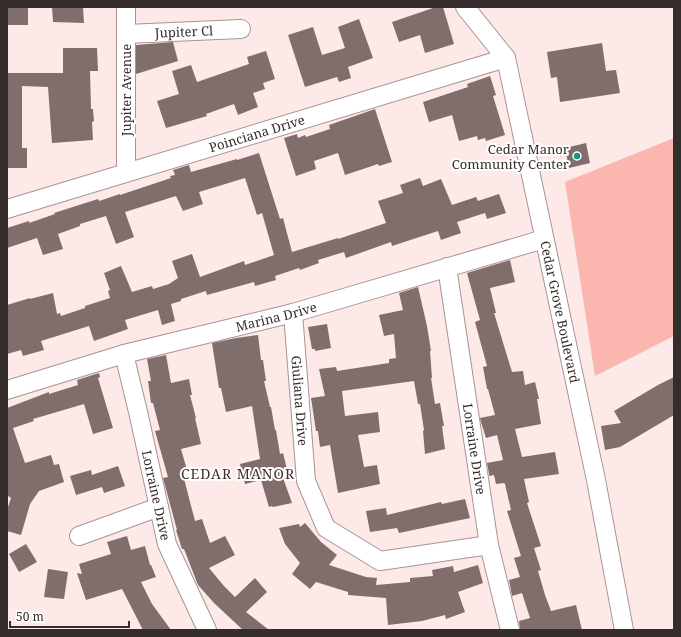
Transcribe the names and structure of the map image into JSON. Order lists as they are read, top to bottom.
{
  "streets": {
    "street": [
      "Jupiter Cl",
      "Jupiter Avenue",
      "Poinciana Drive",
      "Cedar Grove Boulevard",
      "Marina Drive",
      "Giuliana Drive",
      "Lorraine Drive"
    ]
  },
  "crossings": [
    ["Jupiter Cl", "Jupiter Avenue"],
    ["Jupiter Avenue", "Poinciana Drive"],
    ["Poinciana Drive", "Cedar Grove Boulevard"],
    ["Cedar Grove Boulevard", "Marina Drive"],
    ["Marina Drive", "Giuliana Drive"],
    ["Marina Drive", "Lorraine Drive"],
    ["Giuliana Drive", "Lorraine Drive"]
  ],
  "districts": ["CEDAR MANOR"],
  "places": ["Cedar Manor Community Center"],
  "scale_bar": "50 m"
}
